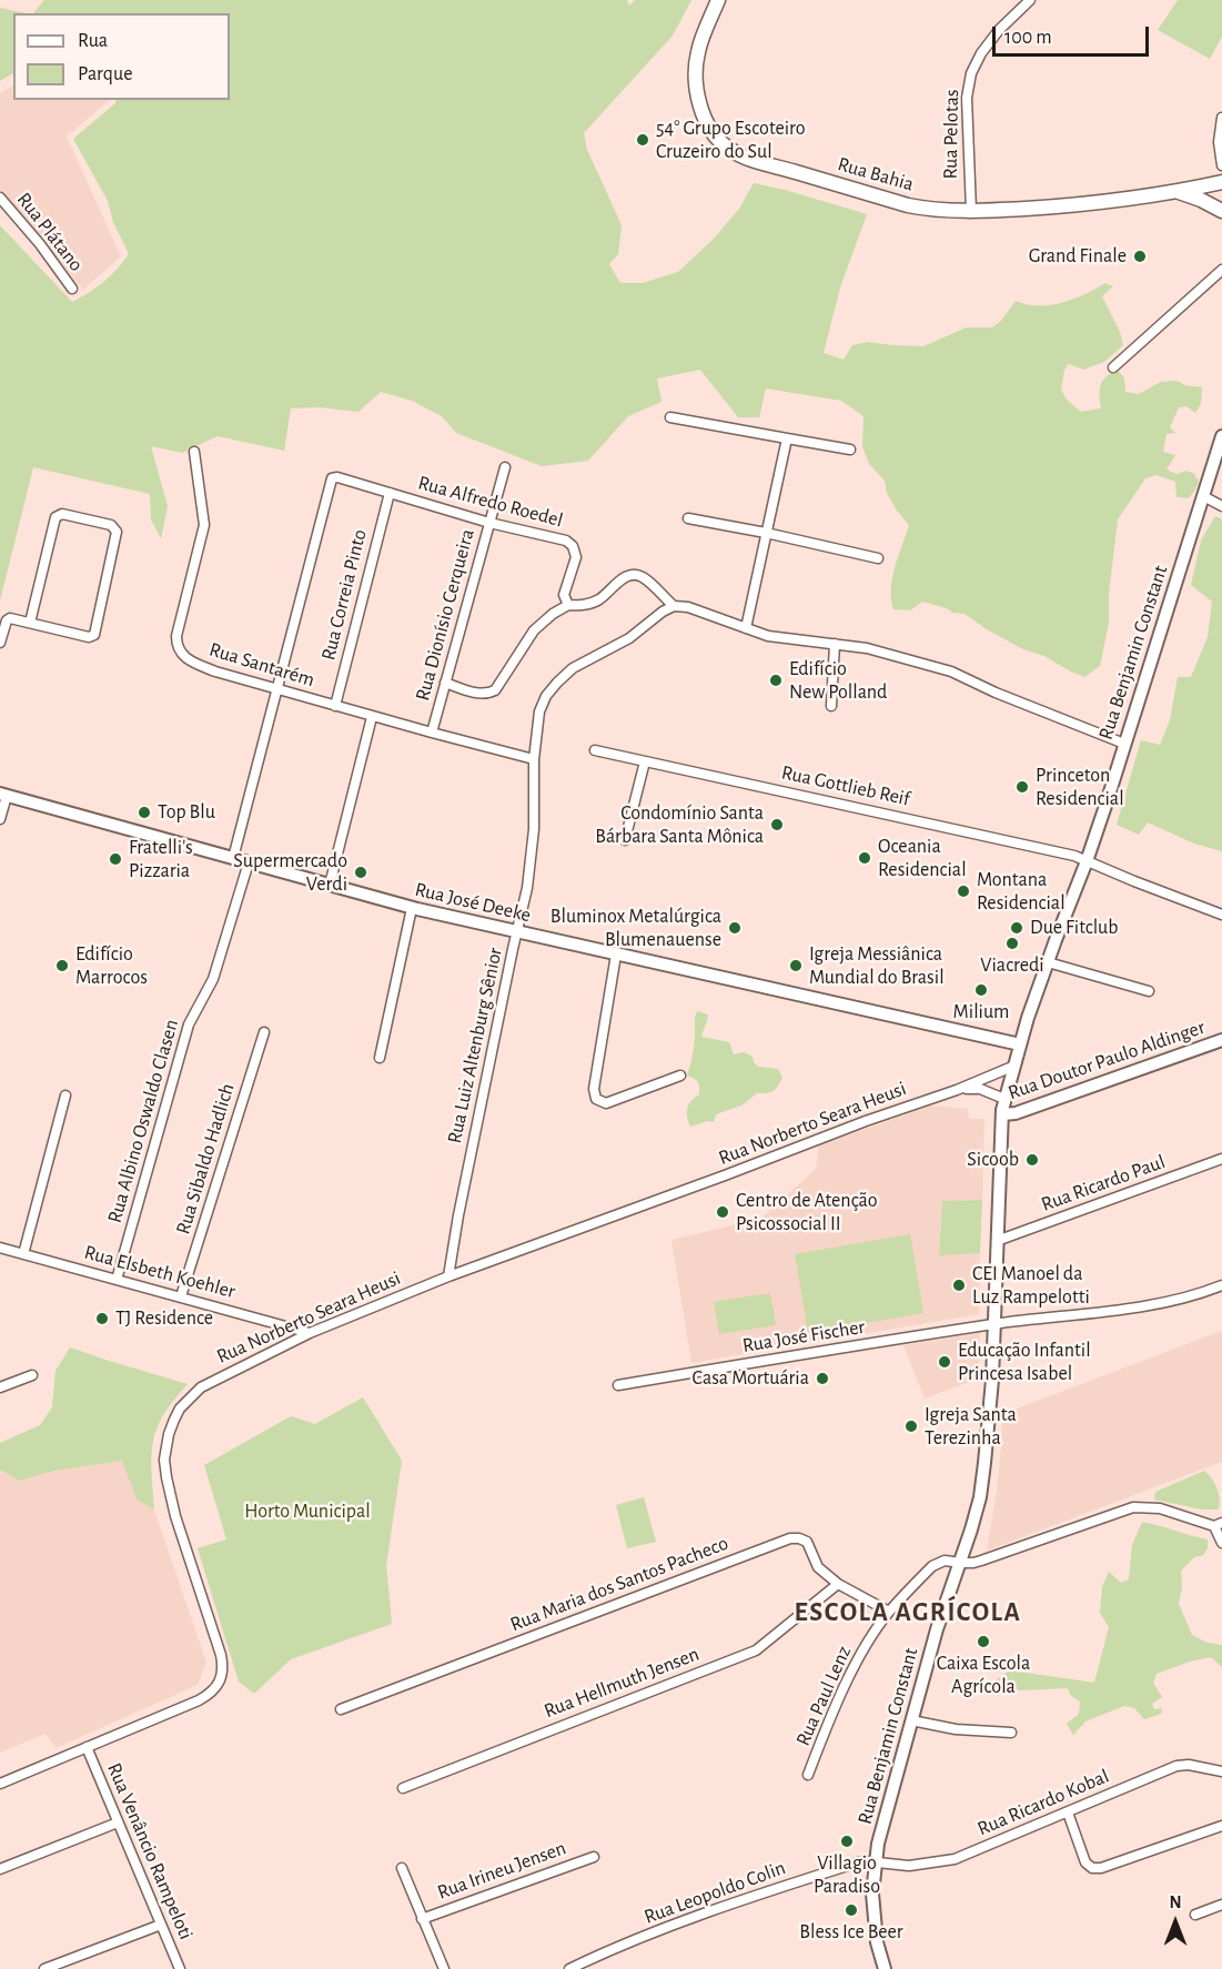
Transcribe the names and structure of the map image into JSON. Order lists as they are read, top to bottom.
{
  "streets": {
    "main road": [
      "Rua Bahia",
      "Rua Benjamin Constant",
      "Rua José Deeke",
      "Rua Doutor Paulo Aldinger"
    ],
    "street": [
      "Rua Pelotas",
      "Rua Plátano",
      "Rua Alfredo Roedel",
      "Rua Correia Pinto",
      "Rua Dionísio Cerqueira",
      "Rua Santarém",
      "Rua Gottlieb Reif",
      "Rua Luiz Altenburg Sênior",
      "Rua Albino Oswaldo Clasen",
      "Rua Norberto Seara Heusi",
      "Rua Sibaldo Hadlich",
      "Rua Ricardo Paul",
      "Rua Elsbeth Koehler",
      "Rua José Fischer",
      "Rua Maria dos Santos Pacheco",
      "Rua Hellmuth Jensen",
      "Rua Paul Lenz",
      "Rua Ricardo Kobal",
      "Rua Venâncio Rampeloti",
      "Rua Irineu Jensen",
      "Rua Leopoldo Colin"
    ]
  },
  "crossings": [
    ["Rua Pelotas", "Rua Bahia"],
    ["Rua Alfredo Roedel", "Rua Correia Pinto"],
    ["Rua Alfredo Roedel", "Rua Dionísio Cerqueira"],
    ["Rua Alfredo Roedel", "Rua Santarém"],
    ["Rua Correia Pinto", "Rua Santarém"],
    ["Rua Dionísio Cerqueira", "Rua Santarém"],
    ["Rua Benjamin Constant", "Rua Gottlieb Reif"],
    ["Rua Benjamin Constant", "Rua José Deeke"],
    ["Rua Benjamin Constant", "Rua Doutor Paulo Aldinger"],
    ["Rua Benjamin Constant", "Rua Norberto Seara Heusi"],
    ["Rua Benjamin Constant", "Rua Ricardo Paul"],
    ["Rua Benjamin Constant", "Rua José Fischer"],
    ["Rua Benjamin Constant", "Rua Paul Lenz"],
    ["Rua Benjamin Constant", "Rua Ricardo Kobal"],
    ["Rua Benjamin Constant", "Rua Leopoldo Colin"],
    ["Rua Santarém", "Rua Luiz Altenburg Sênior"],
    ["Rua José Deeke", "Rua Luiz Altenburg Sênior"],
    ["Rua José Deeke", "Rua Albino Oswaldo Clasen"],
    ["Rua Luiz Altenburg Sênior", "Rua Norberto Seara Heusi"],
    ["Rua Albino Oswaldo Clasen", "Rua Elsbeth Koehler"],
    ["Rua Norberto Seara Heusi", "Rua Elsbeth Koehler"],
    ["Rua Norberto Seara Heusi", "Rua Venâncio Rampeloti"],
    ["Rua Sibaldo Hadlich", "Rua Elsbeth Koehler"],
    ["Rua Maria dos Santos Pacheco", "Rua Hellmuth Jensen"],
    ["Rua Maria dos Santos Pacheco", "Rua Paul Lenz"],
    ["Rua Ricardo Kobal", "Rua Leopoldo Colin"]
  ],
  "districts": ["ESCOLA AGRÍCOLA"],
  "parks": ["Horto Municipal"],
  "places": [
    "54° Grupo Escoteiro Cruzeiro do Sul",
    "Grand Finale",
    "Edifício New Polland",
    "Princeton Residencial",
    "Top Blu",
    "Condomínio Santa Bárbara Santa Mônica",
    "Oceania Residencial",
    "Fratelli's Pizzaria",
    "Supermercado Verdi",
    "Montana Residencial",
    "Bluminox Metalúrgica Blumenauense",
    "Due Fitclub",
    "Viacredi",
    "Edifício Marrocos",
    "Igreja Messiânica Mundial do Brasil",
    "Milium",
    "Sicoob",
    "Centro de Atenção Psicossocial II",
    "CEI Manoel da Luz Rampelotti",
    "TJ Residence",
    "Educação Infantil Princesa Isabel",
    "Casa Mortuária",
    "Igreja Santa Terezinha",
    "Caixa Escola Agrícola",
    "Villagio Paradiso",
    "Bless Ice Beer"
  ],
  "legend": ["Rua", "Parque"],
  "scale_bar": "100 m",
  "north": "top"
}
